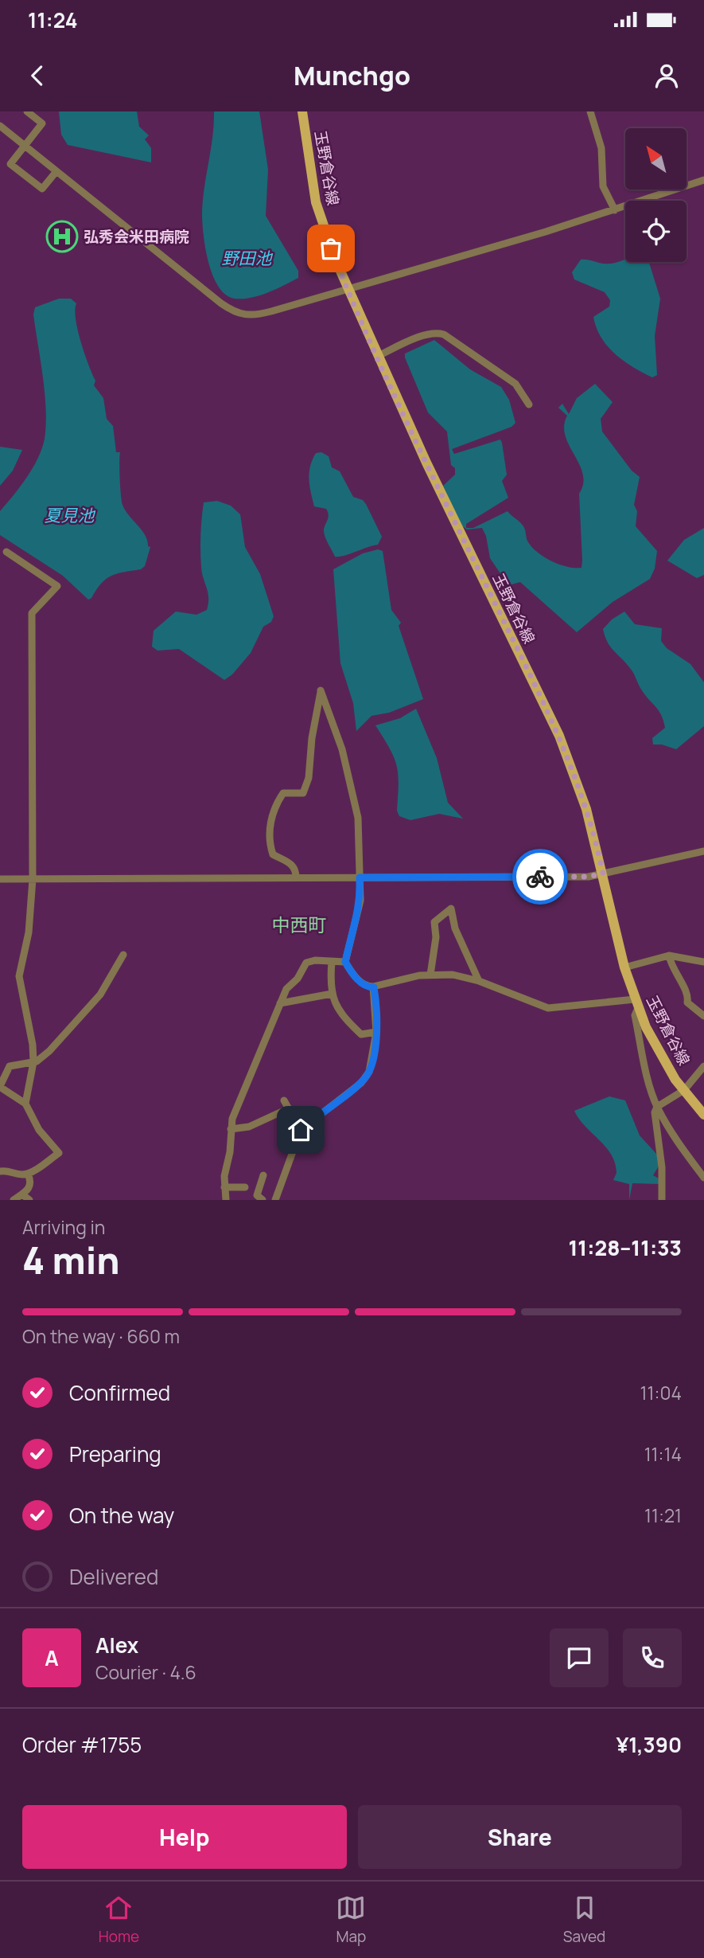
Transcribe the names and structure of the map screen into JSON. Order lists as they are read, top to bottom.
{
  "streets": {
    "main road": ["玉野倉谷線"]
  },
  "districts": ["中西町"],
  "water": ["野田池", "夏見池"],
  "places": {
    "hospital": ["弘秀会米田病院"]
  },
  "north": "top left",
  "page": {
    "status": "11:24",
    "header": "Munchgo",
    "heading": ["4 min", "Arriving in", "11:28–11:33"],
    "panel": [
      "Alex",
      "Courier · 4.6",
      "Order #1755",
      "¥1,390"
    ],
    "bar": "On the way · 660 m",
    "list": [
      ["Confirmed", "11:04"],
      ["Preparing", "11:14"],
      ["On the way", "11:21"],
      "Delivered"
    ],
    "round": "A",
    "buttons": ["Help", "Share"],
    "tabs": ["Home", "Map", "Saved"]
  }
}
